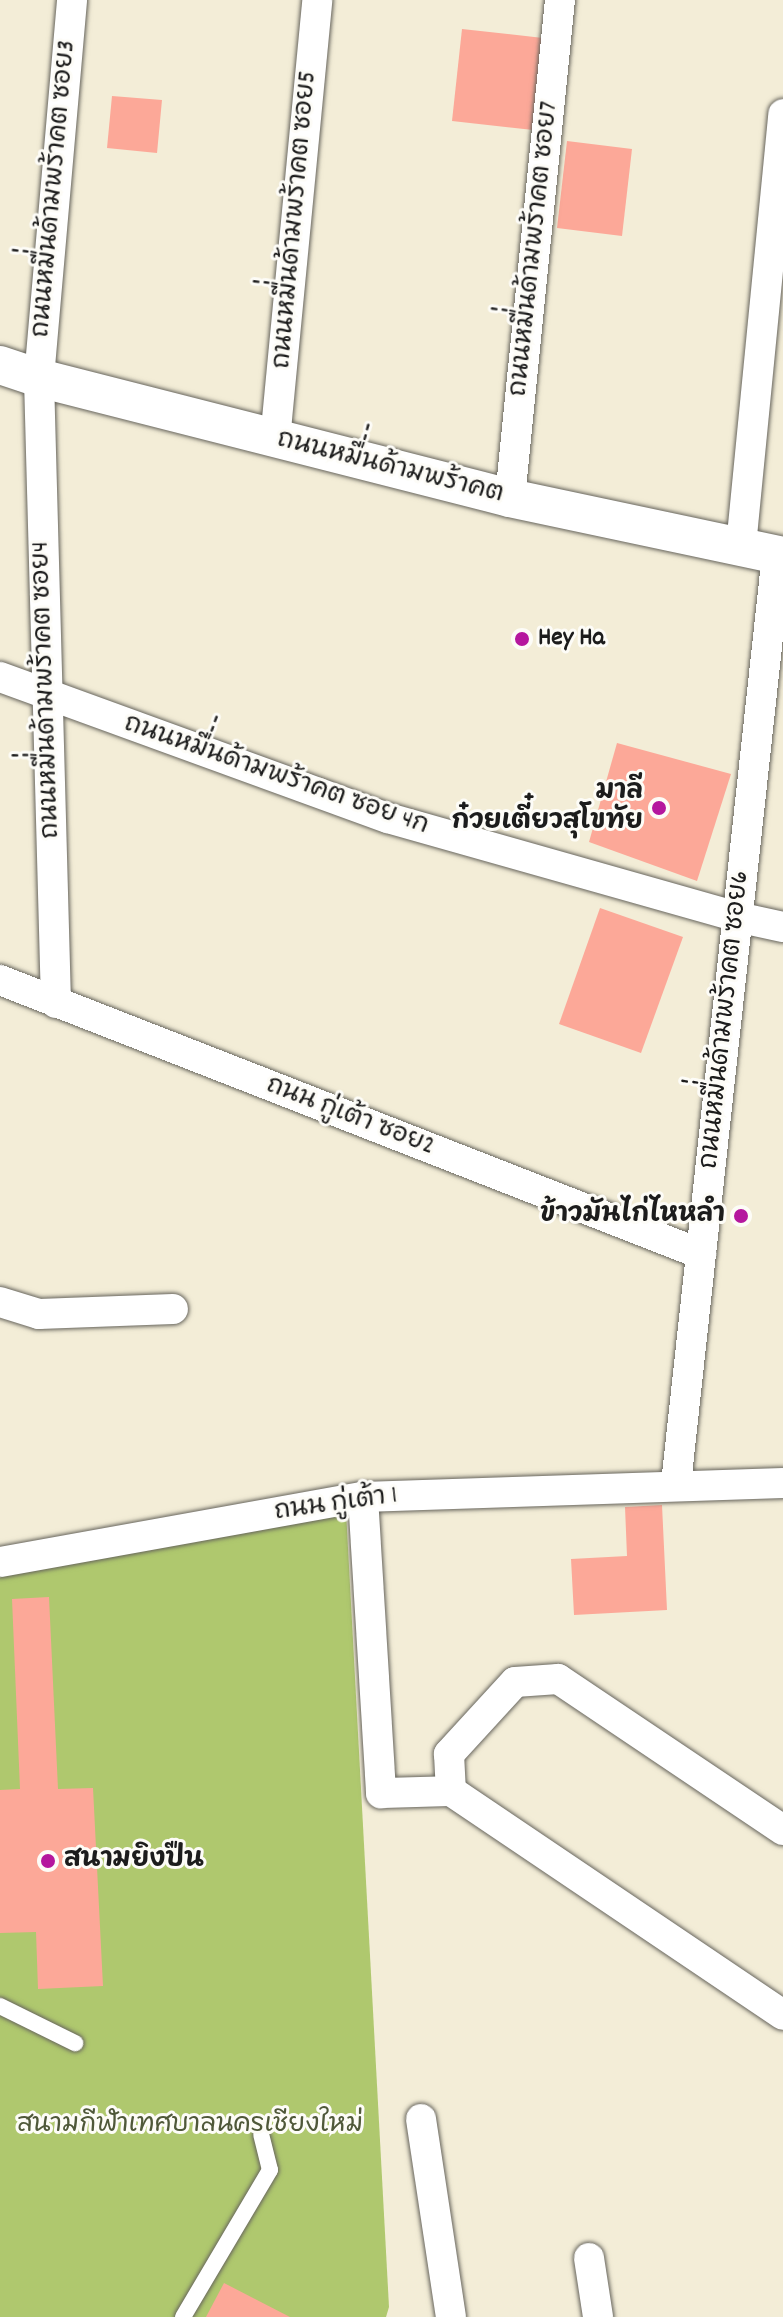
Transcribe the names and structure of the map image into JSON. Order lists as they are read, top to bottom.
{
  "streets": {
    "street": [
      "ถนนหมื่่นด้ามพร้าคต ซอย3",
      "ถนนหมื่่นด้ามพร้าคต ซอย5",
      "ถนนหมื่่นด้ามพร้าคต ซอย7",
      "ถนนหมื่่นด้ามพร้าคต",
      "ถนนหมื่่นด้ามพร้าคต ซอย4",
      "ถนนหมื่่นด้ามพร้าคต ซอย 4ก",
      "ถนนหมื่่นด้ามพร้าคต ซอย6",
      "ถนน กู่เต้า ซอย2",
      "ถนน กู่เต้า 1"
    ]
  },
  "crossings": [
    ["ถนนหมื่่นด้ามพร้าคต ซอย3", "ถนนหมื่่นด้ามพร้าคต"],
    ["ถนนหมื่่นด้ามพร้าคต ซอย3", "ถนนหมื่่นด้ามพร้าคต ซอย4"],
    ["ถนนหมื่่นด้ามพร้าคต ซอย5", "ถนนหมื่่นด้ามพร้าคต"],
    ["ถนนหมื่่นด้ามพร้าคต ซอย7", "ถนนหมื่่นด้ามพร้าคต"],
    ["ถนนหมื่่นด้ามพร้าคต", "ถนนหมื่่นด้ามพร้าคต ซอย4"],
    ["ถนนหมื่่นด้ามพร้าคต", "ถนนหมื่่นด้ามพร้าคต ซอย6"],
    ["ถนนหมื่่นด้ามพร้าคต ซอย4", "ถนนหมื่่นด้ามพร้าคต ซอย 4ก"],
    ["ถนนหมื่่นด้ามพร้าคต ซอย4", "ถนน กู่เต้า ซอย2"],
    ["ถนนหมื่่นด้ามพร้าคต ซอย 4ก", "ถนนหมื่่นด้ามพร้าคต ซอย6"],
    ["ถนนหมื่่นด้ามพร้าคต ซอย6", "ถนน กู่เต้า ซอย2"],
    ["ถนนหมื่่นด้ามพร้าคต ซอย6", "ถนน กู่เต้า 1"]
  ],
  "parks": ["สนามกีฬาเทศบาลนครเชียงใหม่"],
  "places": [
    "Hey Ha",
    "มาลี ก๋วยเตี๋ยวสุโขทัย",
    "ข้าวมันไก่ไหหลำ",
    "สนามยิงปืน"
  ]
}
